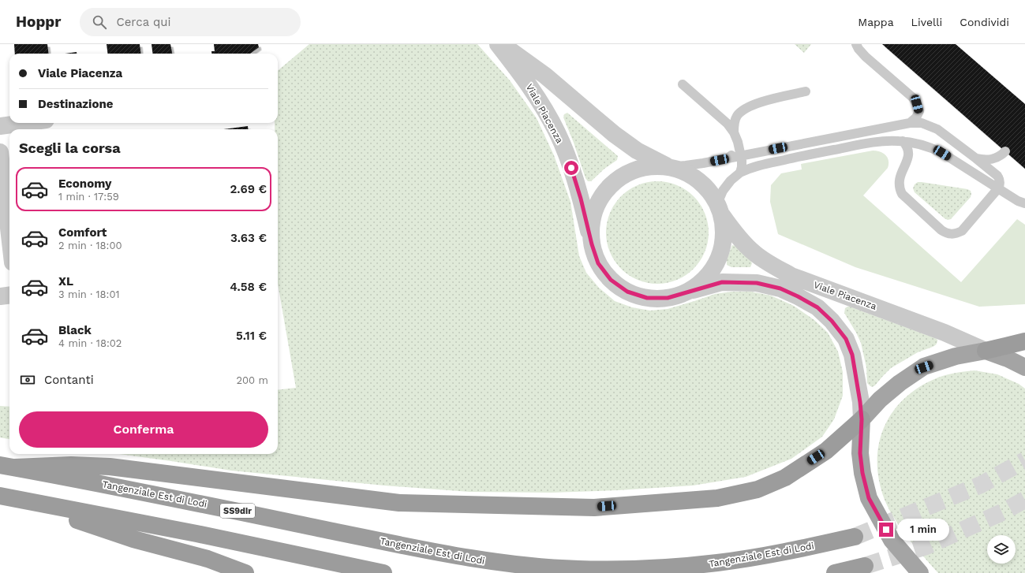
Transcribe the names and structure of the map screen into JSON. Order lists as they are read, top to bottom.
{
  "streets": {
    "highway": ["Tangenziale Est di Lodi", "SS9dir"],
    "street": ["Viale Piacenza"]
  },
  "page": {
    "header": "Hoppr",
    "search": "Cerca qui",
    "nav": ["Mappa", "Livelli", "Condividi"],
    "banner": ["Viale Piacenza", "Destinazione"],
    "heading": "Scegli la corsa",
    "list": [
      {
        "name": "Economy",
        "note": "1 min · 17:59",
        "value": "2.69 €"
      },
      {
        "name": "Comfort",
        "note": "2 min · 18:00",
        "value": "3.63 €"
      },
      {
        "name": "XL",
        "note": "3 min · 18:01",
        "value": "4.58 €"
      },
      {
        "name": "Black",
        "note": "4 min · 18:02",
        "value": "5.11 €"
      }
    ],
    "pay": ["Contanti", "200 m"],
    "buttons": "Conferma",
    "bubble": "1 min"
  }
}
